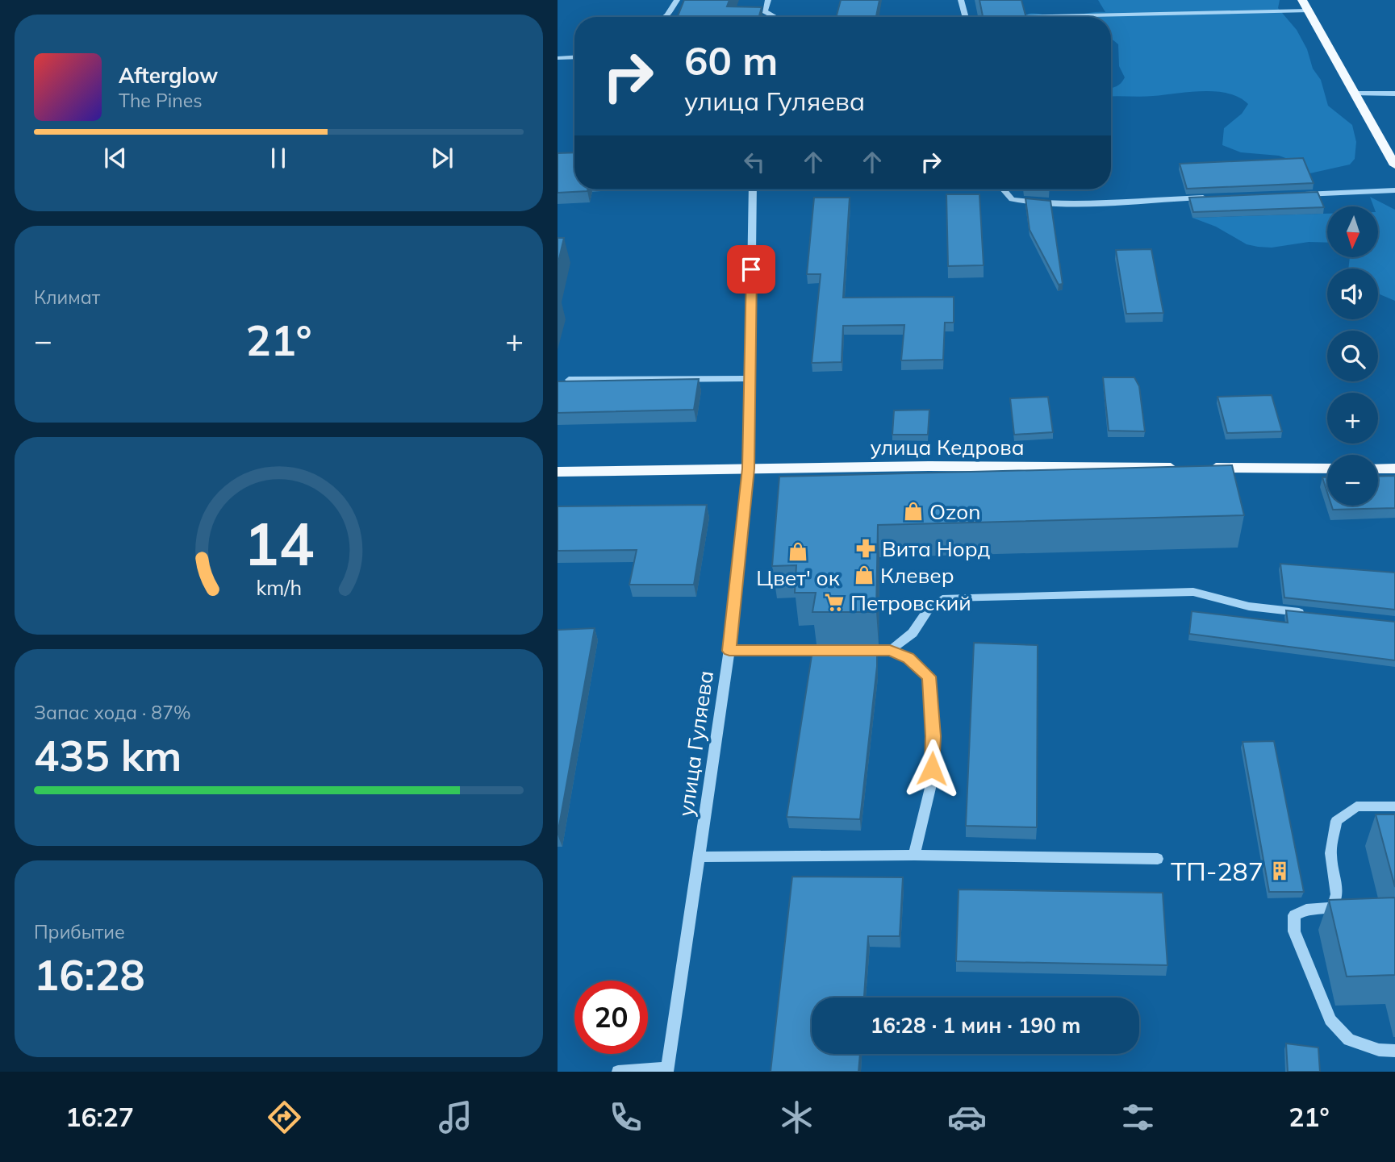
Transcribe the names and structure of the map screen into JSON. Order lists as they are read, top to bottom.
{
  "streets": {
    "main road": ["улица Кедрова"],
    "street": ["улица Гуляева"]
  },
  "crossings": [
    ["улица Кедрова", "улица Гуляева"]
  ],
  "places": {
    "shop": ["Ozon", "Цвет' ок", "Клевер"],
    "pharmacy": ["Вита Норд"],
    "supermarket": ["Петровский"],
    "building": ["ТП-287"]
  },
  "north": "bottom",
  "page": {
    "turn": ["60 m", "улица Гуляева"],
    "song": ["Afterglow", "The Pines"],
    "map_buttons": ["+", "−"],
    "tile": [
      "Климат",
      ["Запас хода · 87%", "435 km"],
      ["Прибытие", "16:28"]
    ],
    "heat": ["−", "21°", "+"],
    "limit": "20",
    "trip": "16:28 · 1 мин · 190 m",
    "tabs": ["16:27", "21°"],
    "gauge": ["14", "km/h"]
  }
}
